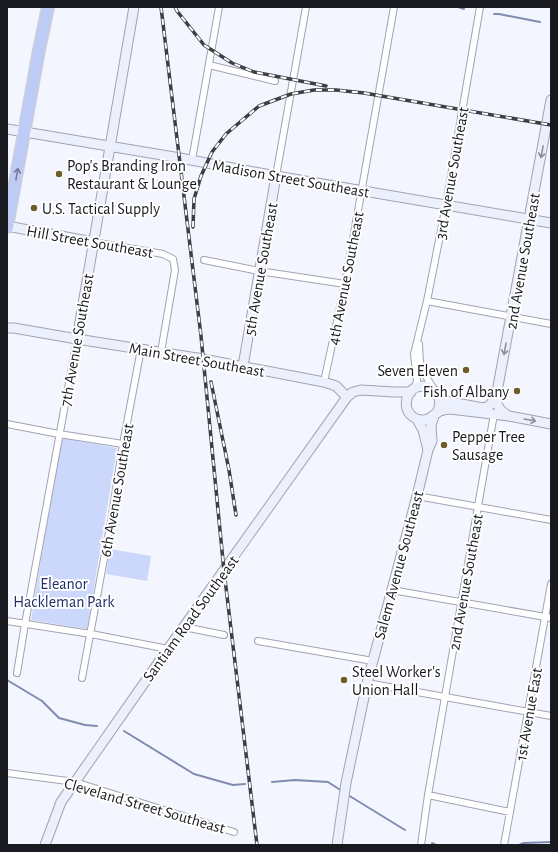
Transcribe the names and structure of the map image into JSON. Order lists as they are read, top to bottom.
{
  "streets": {
    "main road": [
      "Madison Street Southeast",
      "Hill Street Southeast",
      "2nd Avenue Southeast",
      "5th Avenue Southeast",
      "7th Avenue Southeast",
      "Main Street Southeast",
      "Salem Avenue Southeast",
      "Santiam Road Southeast"
    ],
    "street": [
      "3rd Avenue Southeast",
      "4th Avenue Southeast",
      "6th Avenue Southeast",
      "1st Avenue East",
      "Cleveland Street Southeast"
    ]
  },
  "crossings": [
    ["3rd Avenue Southeast", "Madison Street Southeast"],
    ["3rd Avenue Southeast", "Salem Avenue Southeast"],
    ["Madison Street Southeast", "2nd Avenue Southeast"],
    ["Madison Street Southeast", "5th Avenue Southeast"],
    ["Madison Street Southeast", "4th Avenue Southeast"],
    ["Madison Street Southeast", "7th Avenue Southeast"],
    ["Hill Street Southeast", "7th Avenue Southeast"],
    ["Hill Street Southeast", "Main Street Southeast"],
    ["5th Avenue Southeast", "Main Street Southeast"],
    ["4th Avenue Southeast", "Main Street Southeast"],
    ["7th Avenue Southeast", "Main Street Southeast"],
    ["Main Street Southeast", "6th Avenue Southeast"],
    ["Main Street Southeast", "Santiam Road Southeast"],
    ["Santiam Road Southeast", "Cleveland Street Southeast"]
  ],
  "parks": ["Eleanor Hackleman Park"],
  "places": [
    "Pop's Branding Iron Restaurant & Lounge",
    "U.S. Tactical Supply",
    "Seven Eleven",
    "Fish of Albany",
    "Pepper Tree Sausage",
    "Steel Worker's Union Hall"
  ]
}
